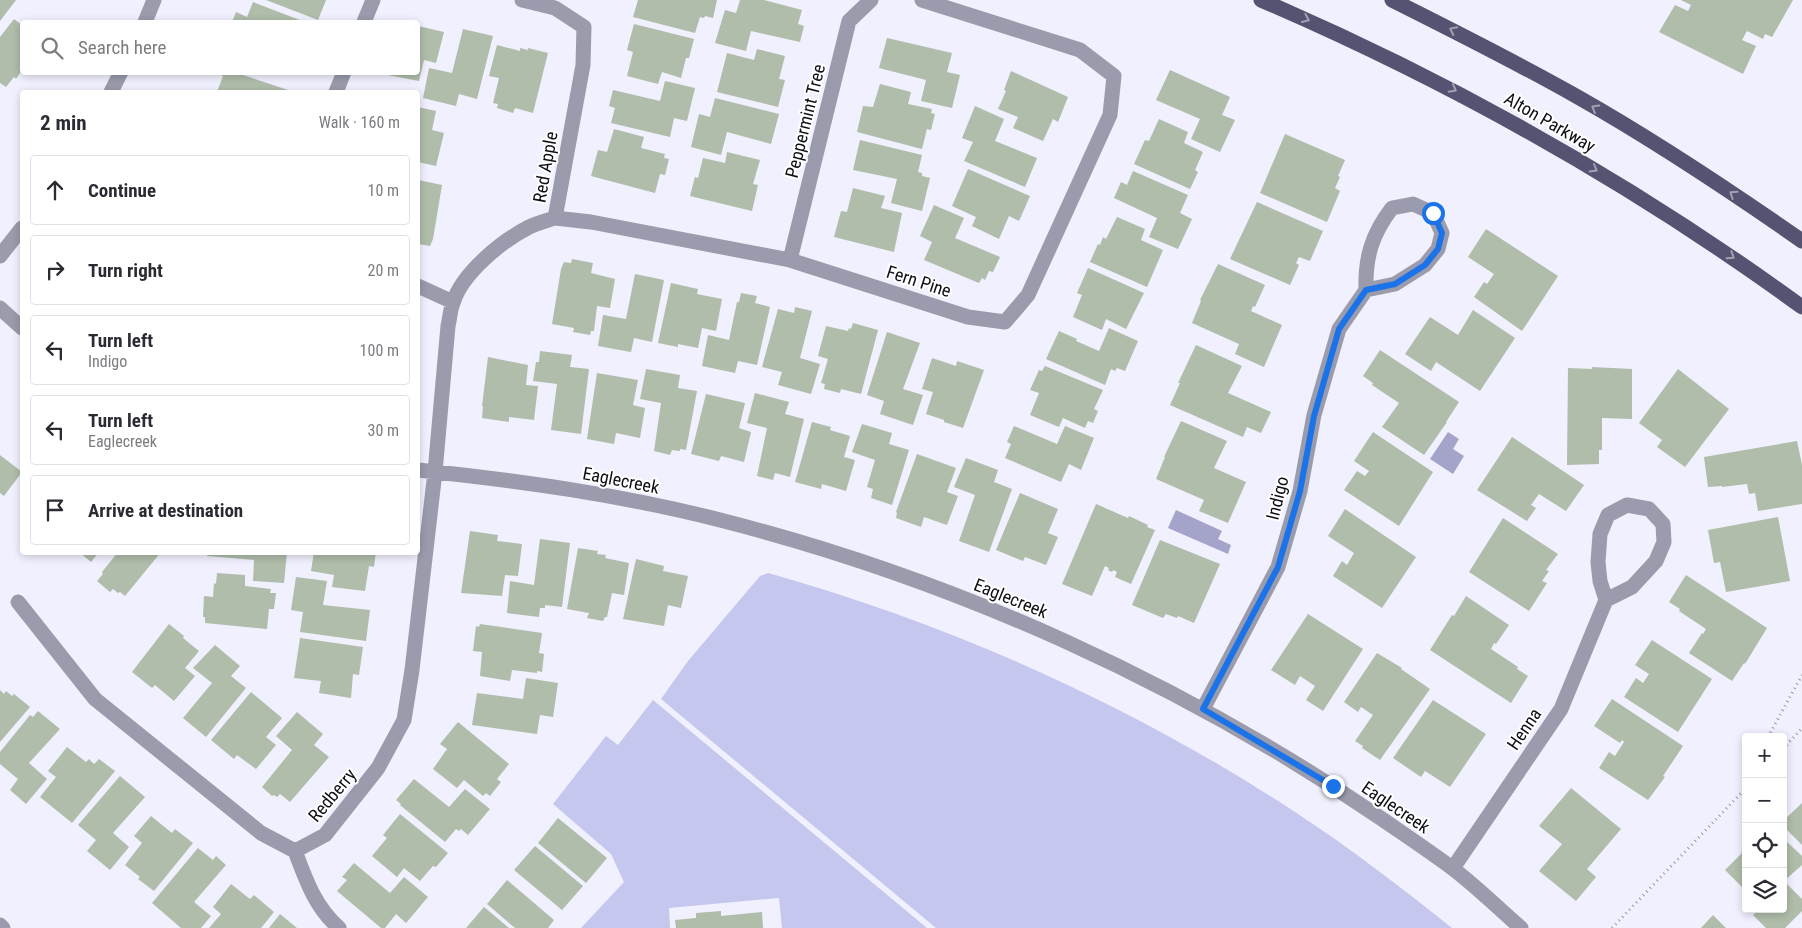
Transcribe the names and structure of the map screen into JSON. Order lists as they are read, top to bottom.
{
  "streets": {
    "main road": ["Alton Parkway"],
    "street": [
      "Peppermint Tree",
      "Red Apple",
      "Fern Pine",
      "Eaglecreek",
      "Indigo",
      "Henna",
      "Redberry"
    ]
  },
  "crossings": [
    ["Peppermint Tree", "Fern Pine"],
    ["Red Apple", "Fern Pine"],
    ["Red Apple", "Eaglecreek"],
    ["Red Apple", "Redberry"],
    ["Eaglecreek", "Indigo"],
    ["Eaglecreek", "Henna"],
    ["Eaglecreek", "Redberry"]
  ],
  "page": {
    "search": "Search here",
    "heading": ["2 min", "Walk · 160 m"],
    "list": [
      ["Continue", "10 m"],
      ["Turn right", "20 m"],
      ["Turn left", "Indigo", "100 m"],
      ["Turn left", "Eaglecreek", "30 m"],
      "Arrive at destination"
    ],
    "map_buttons": ["+", "−"]
  }
}
